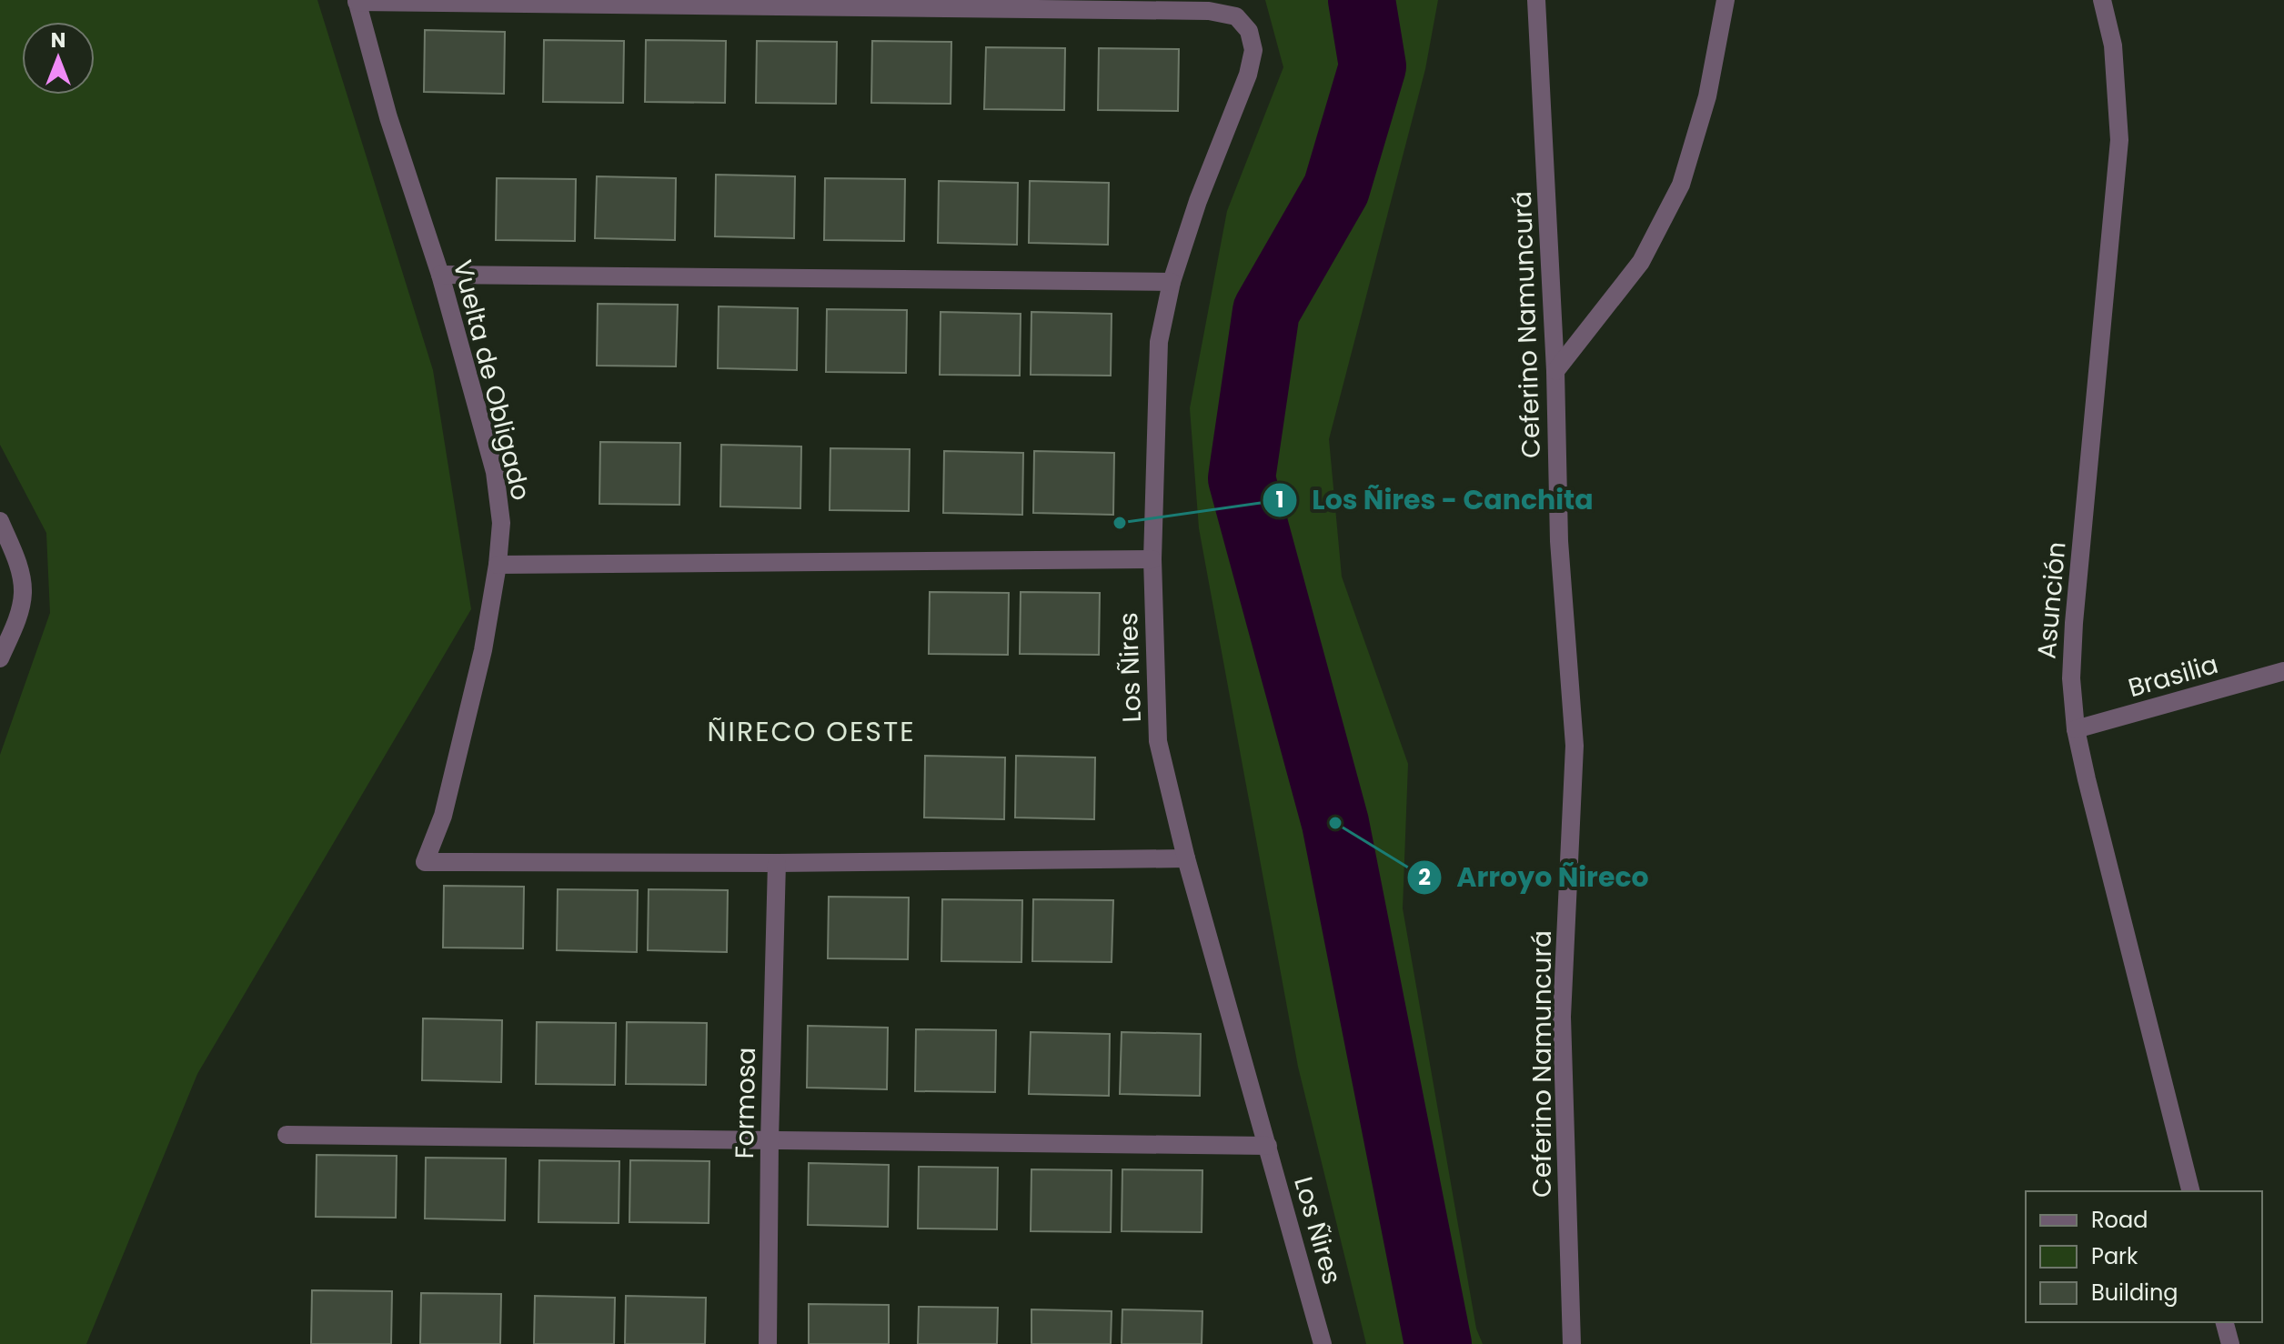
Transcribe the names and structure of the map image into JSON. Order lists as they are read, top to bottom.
{
  "streets": {
    "street": [
      "Ceferino Namuncurá",
      "Vuelta de Obligado",
      "Asunción",
      "Los Ñires",
      "Brasilia",
      "Formosa"
    ]
  },
  "crossings": [
    ["Vuelta de Obligado", "Formosa"],
    ["Asunción", "Brasilia"]
  ],
  "districts": ["ÑIRECO OESTE"],
  "places": ["Los Ñires - Canchita", "Arroyo Ñireco"],
  "legend": ["Road", "Park", "Building"],
  "north": "top"
}
